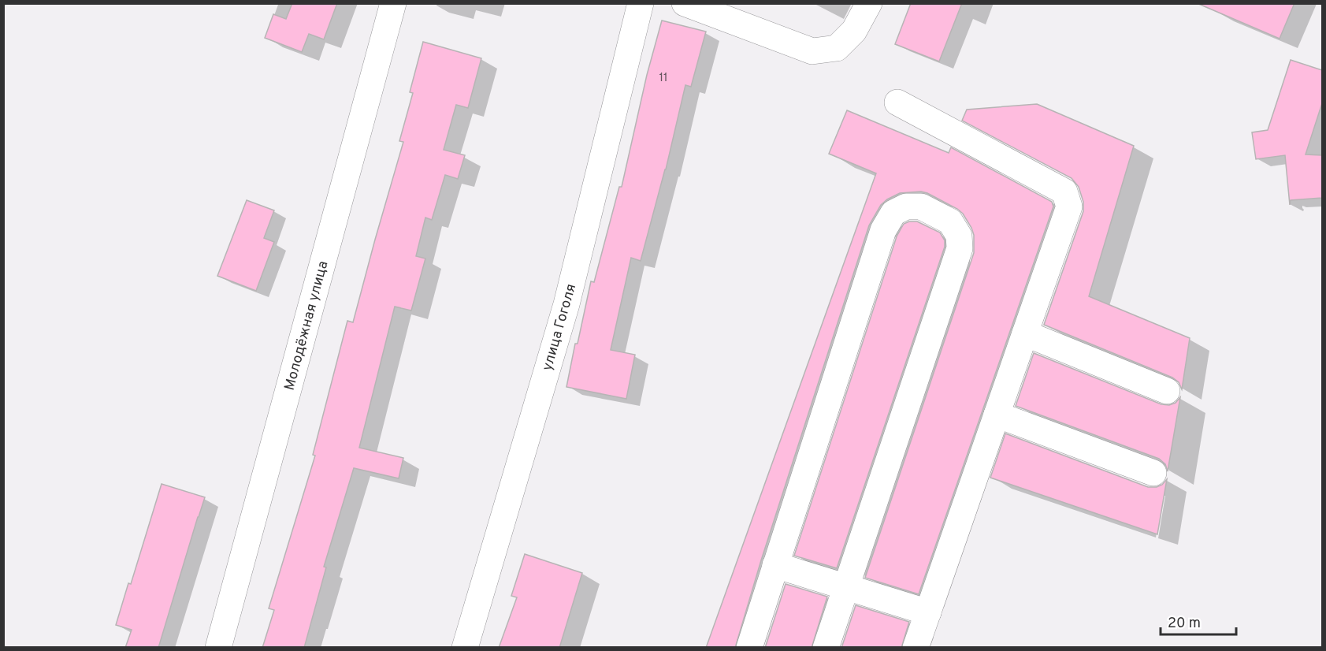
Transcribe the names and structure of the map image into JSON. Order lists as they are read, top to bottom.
{
  "streets": {
    "street": ["Молодёжная улица", "улица Гоголя"]
  },
  "house_numbers": ["11"],
  "scale_bar": "20 m"
}
